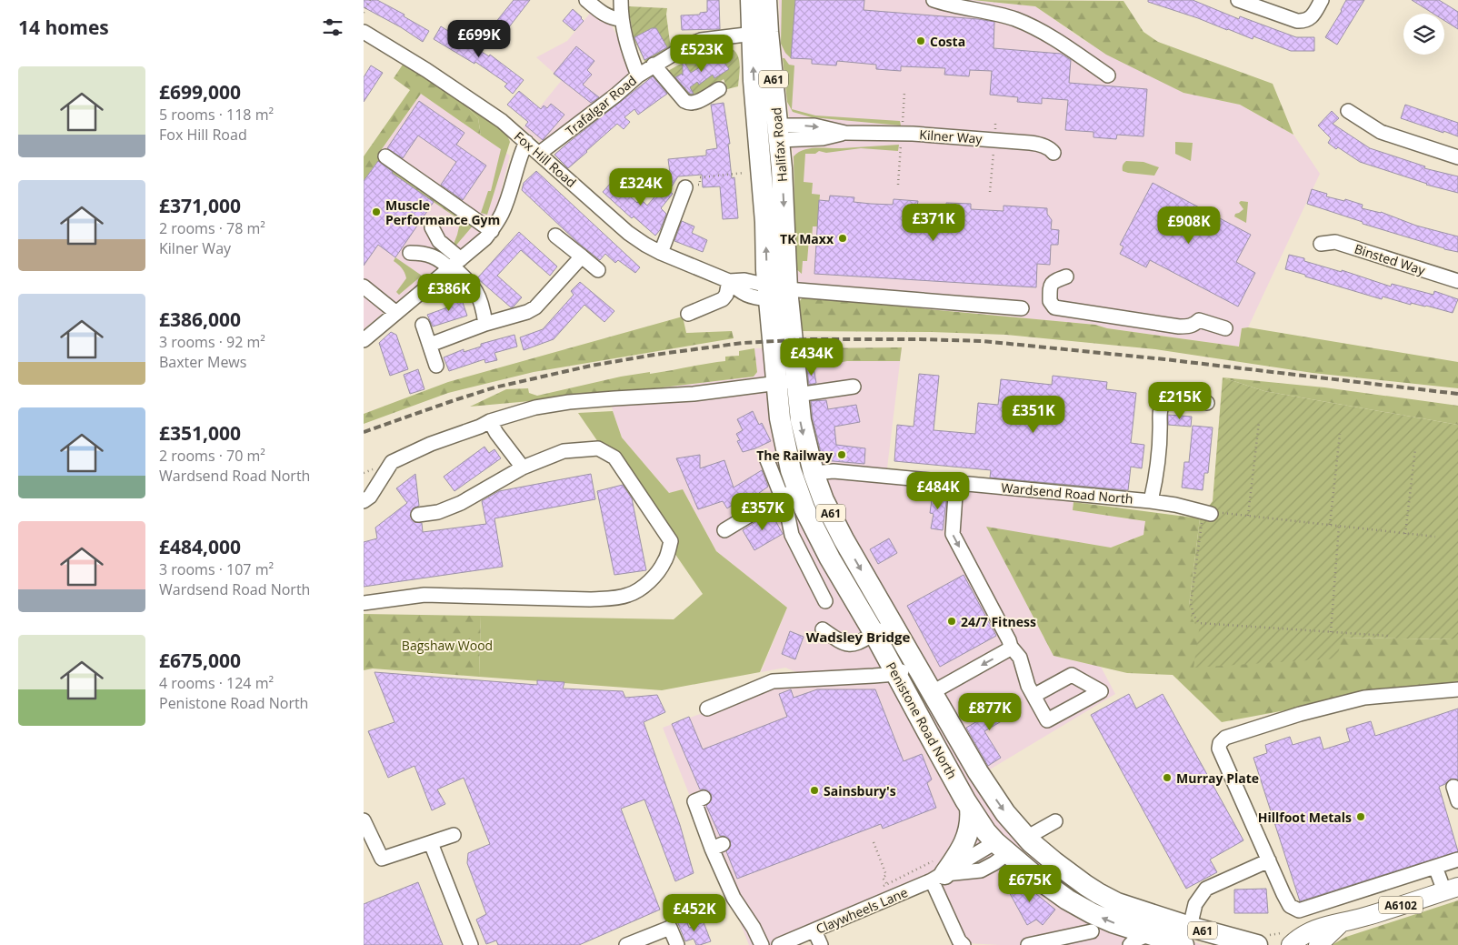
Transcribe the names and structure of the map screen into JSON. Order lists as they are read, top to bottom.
{
  "streets": {
    "highway": ["A61", "Halifax Road", "Penistone Road North"],
    "main road": ["A6102"],
    "street": [
      "Trafalgar Road",
      "Kilner Way",
      "Fox Hill Road",
      "Binsted Way",
      "Wardsend Road North",
      "Claywheels Lane"
    ]
  },
  "crossings": [
    ["Trafalgar Road", "Halifax Road"],
    ["Trafalgar Road", "Fox Hill Road"],
    ["Kilner Way", "Halifax Road"],
    ["Halifax Road", "Fox Hill Road"],
    ["Halifax Road", "Penistone Road North"],
    ["Fox Hill Road", "Penistone Road North"],
    ["Wardsend Road North", "Penistone Road North"],
    ["Penistone Road North", "Claywheels Lane"]
  ],
  "districts": ["Wadsley Bridge"],
  "parks": ["Bagshaw Wood"],
  "places": [
    "Costa",
    "Muscle Performance Gym",
    "TK Maxx",
    "The Railway",
    "24/7 Fitness",
    "Murray Plate",
    "Sainsbury's",
    "Hillfoot Metals"
  ],
  "page": {
    "heading": "14 homes",
    "price": [
      "£699K",
      "£523K",
      "£324K",
      "£371K",
      "£908K",
      "£386K",
      "£434K",
      "£215K",
      "£351K",
      "£484K",
      "£357K",
      "£877K",
      "£675K",
      "£452K"
    ],
    "list": [
      {
        "name": "£699,000",
        "note": "5 rooms · 118 m² · Fox Hill Road"
      },
      {
        "name": "£371,000",
        "note": "2 rooms · 78 m² · Kilner Way"
      },
      {
        "name": "£386,000",
        "note": "3 rooms · 92 m² · Baxter Mews"
      },
      {
        "name": "£351,000",
        "note": "2 rooms · 70 m² · Wardsend Road North"
      },
      {
        "name": "£484,000",
        "note": "3 rooms · 107 m² · Wardsend Road North"
      },
      {
        "name": "£675,000",
        "note": "4 rooms · 124 m² · Penistone Road North"
      }
    ]
  }
}
